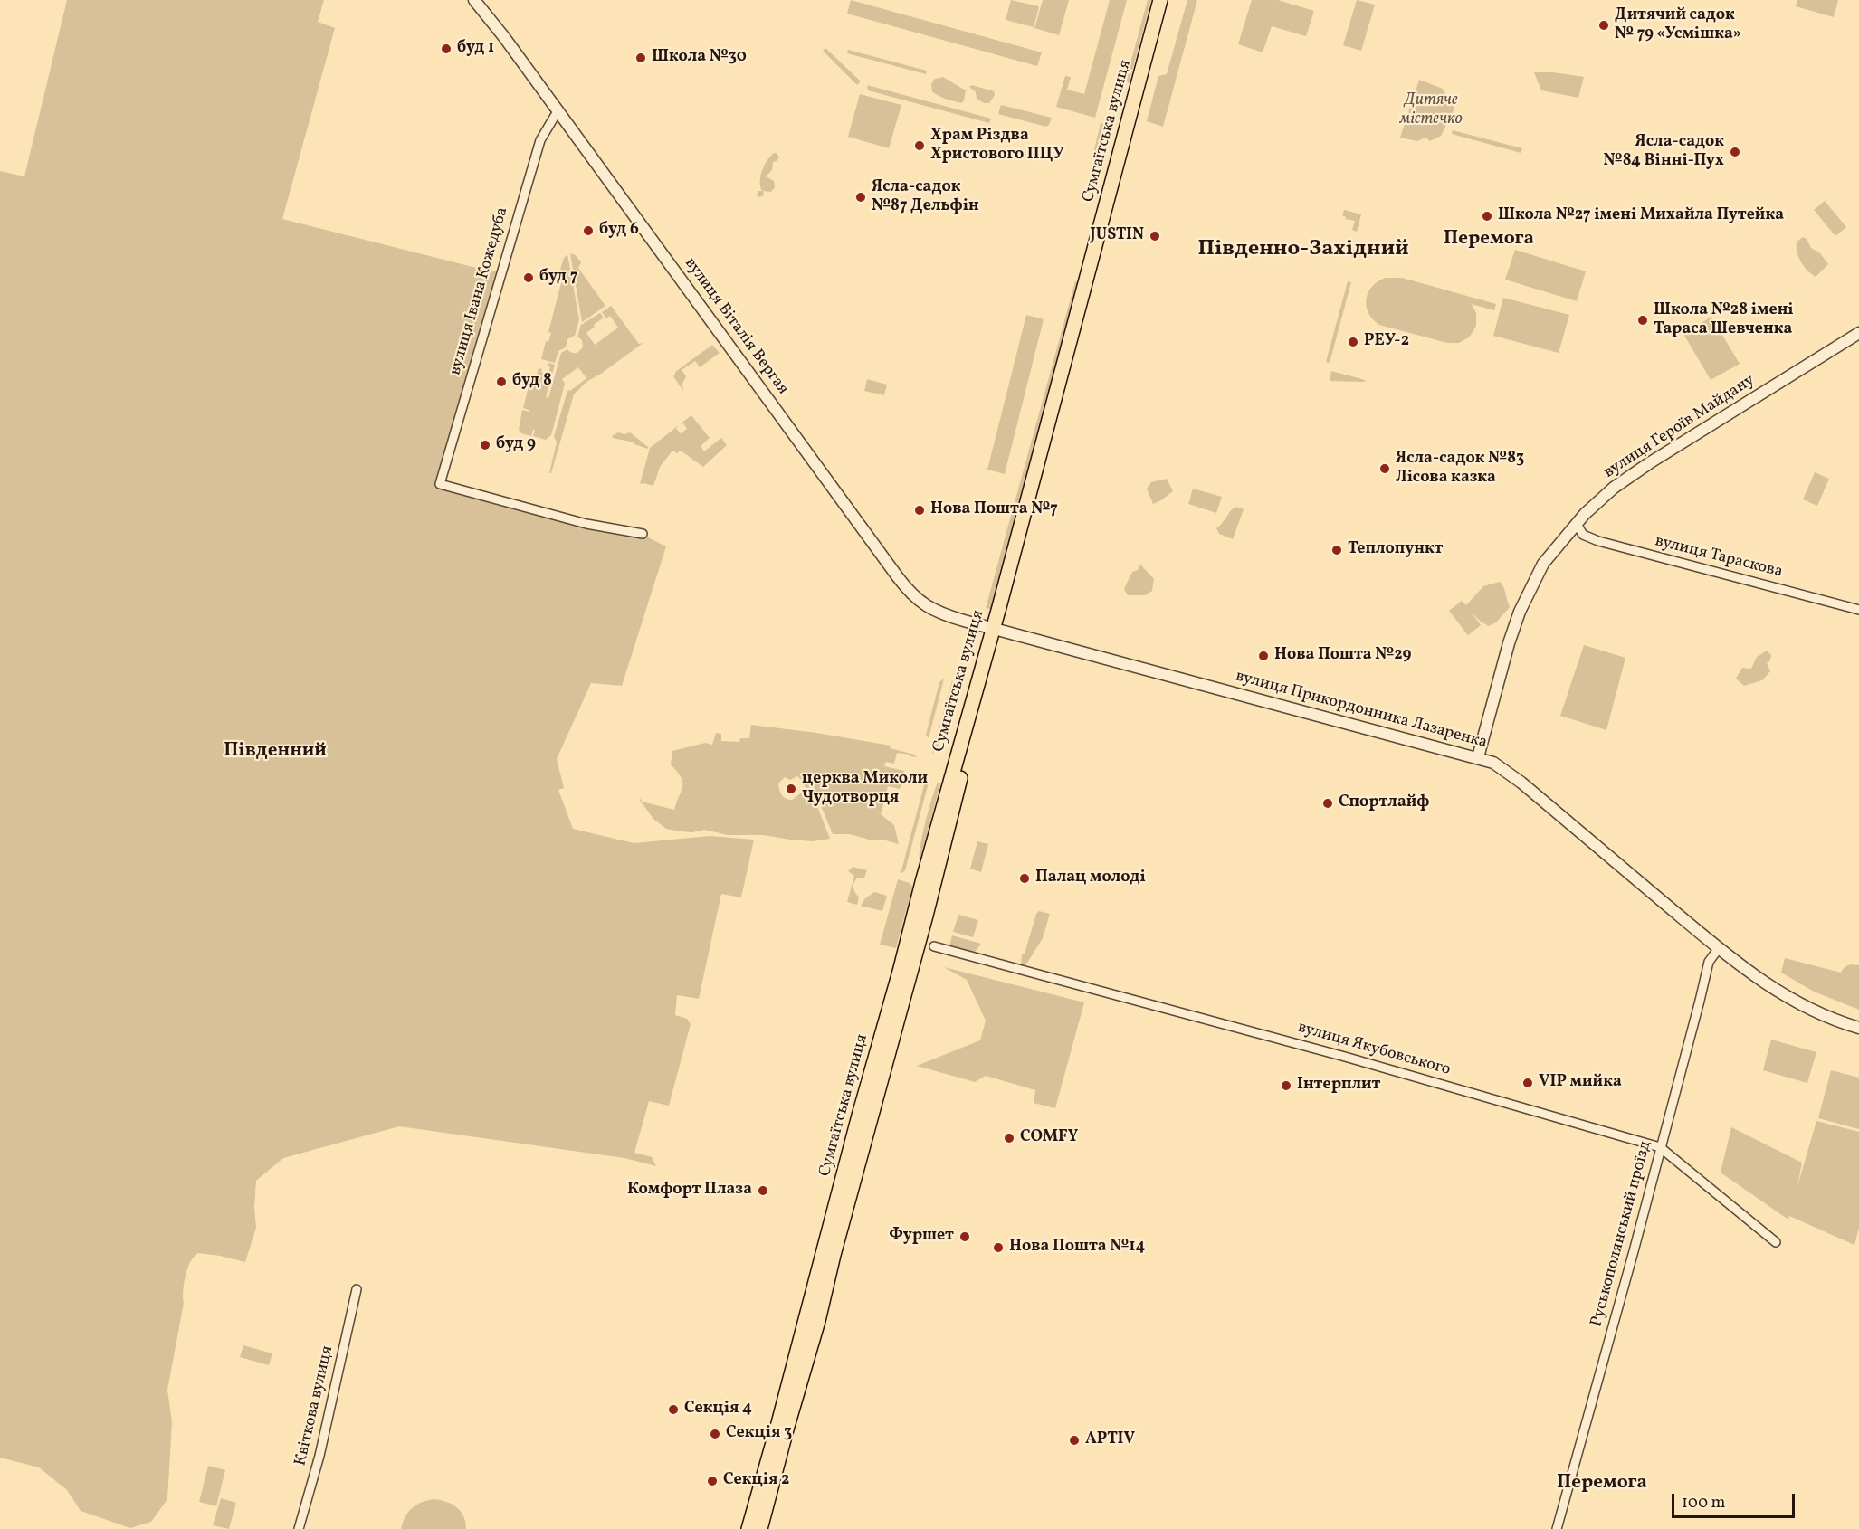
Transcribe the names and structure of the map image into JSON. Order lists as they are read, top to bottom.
{
  "streets": {
    "main road": ["Сумгаїтська вулиця"],
    "street": [
      "вулиця Івана Кожедуба",
      "вулиця Віталія Вергая",
      "вулиця Героїв Майдану",
      "вулиця Тараскова",
      "вулиця Прикордонника Лазаренка",
      "вулиця Якубовського",
      "Руськополянський проїзд",
      "Квіткова вулиця"
    ]
  },
  "crossings": [
    ["Сумгаїтська вулиця", "вулиця Віталія Вергая"],
    ["Сумгаїтська вулиця", "вулиця Прикордонника Лазаренка"],
    ["вулиця Івана Кожедуба", "вулиця Віталія Вергая"],
    ["вулиця Віталія Вергая", "вулиця Прикордонника Лазаренка"],
    ["вулиця Героїв Майдану", "вулиця Тараскова"],
    ["вулиця Героїв Майдану", "вулиця Прикордонника Лазаренка"],
    ["вулиця Прикордонника Лазаренка", "Руськополянський проїзд"],
    ["вулиця Якубовського", "Руськополянський проїзд"]
  ],
  "districts": [
    "Перемога",
    "Південно-Західний",
    "Південний",
    "Перемога"
  ],
  "parks": ["Дитяче містечко"],
  "places": [
    "Дитячий садок № 79 «Усмішка»",
    "буд 1",
    "Школа №30",
    "Храм Різдва Христового ПЦУ",
    "Ясла-садок №84 Вінні-Пух",
    "Ясла-садок №87 Дельфін",
    "Школа №27 імені Михайла Путейка",
    "буд 6",
    "JUSTIN",
    "буд 7",
    "Школа №28 імені Тараса Шевченка",
    "РЕУ-2",
    "буд 8",
    "буд 9",
    "Ясла-садок №83 Лісова казка",
    "Нова Пошта №7",
    "Теплопункт",
    "Нова Пошта №29",
    "церква Миколи Чудотворця",
    "Спортлайф",
    "Палац молоді",
    "VIP мийка",
    "Інтерплит",
    "COMFY",
    "Комфорт Плаза",
    "Фуршет",
    "Нова Пошта №14",
    "Секція 4",
    "Секція 3",
    "APTIV",
    "Секція 2"
  ],
  "scale_bar": "100 m"
}
